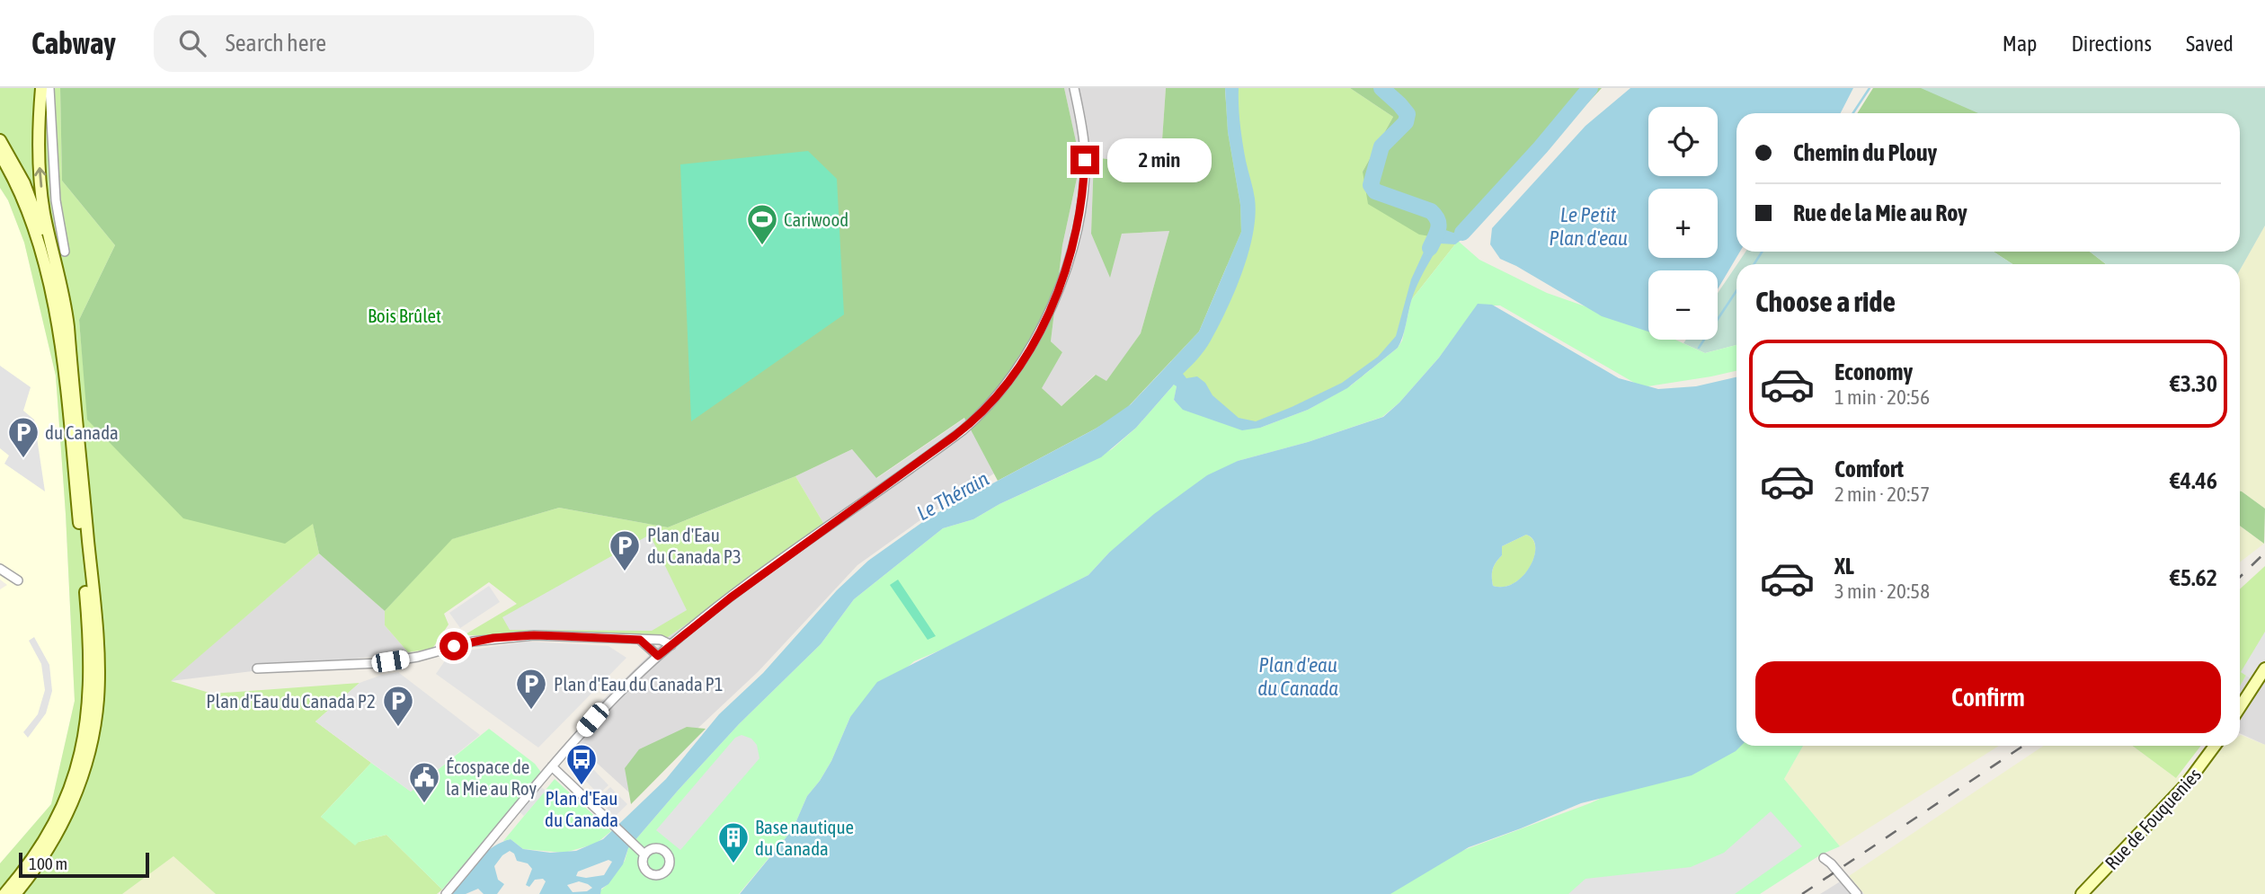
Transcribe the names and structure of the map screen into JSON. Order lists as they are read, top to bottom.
{
  "streets": {
    "main road": ["Rue de Fouquenies"]
  },
  "water": ["Le Petit Plan d'eau", "Le Thérain", "Plan d'eau du Canada"],
  "parks": ["Bois Brûlet"],
  "places": {
    "sports": ["Cariwood"],
    "parking": [
      "du Canada",
      "Plan d'Eau du Canada P3",
      "Plan d'Eau du Canada P1",
      "Plan d'Eau du Canada P2"
    ],
    "bus stop": ["Plan d'Eau du Canada"],
    "public building": ["Écospace de la Mie au Roy"],
    "building": ["Base nautique du Canada"]
  },
  "scale_bar": "100 m",
  "page": {
    "header": "Cabway",
    "search": "Search here",
    "nav": ["Map", "Directions", "Saved"],
    "map_buttons": ["+", "−"],
    "banner": ["Chemin du Plouy", "Rue de la Mie au Roy"],
    "bubble": "2 min",
    "heading": "Choose a ride",
    "list": [
      {
        "name": "Economy",
        "note": "1 min · 20:56",
        "value": "€3.30"
      },
      {
        "name": "Comfort",
        "note": "2 min · 20:57",
        "value": "€4.46"
      },
      {
        "name": "XL",
        "note": "3 min · 20:58",
        "value": "€5.62"
      }
    ],
    "buttons": "Confirm",
    "scale": "100 m"
  }
}
